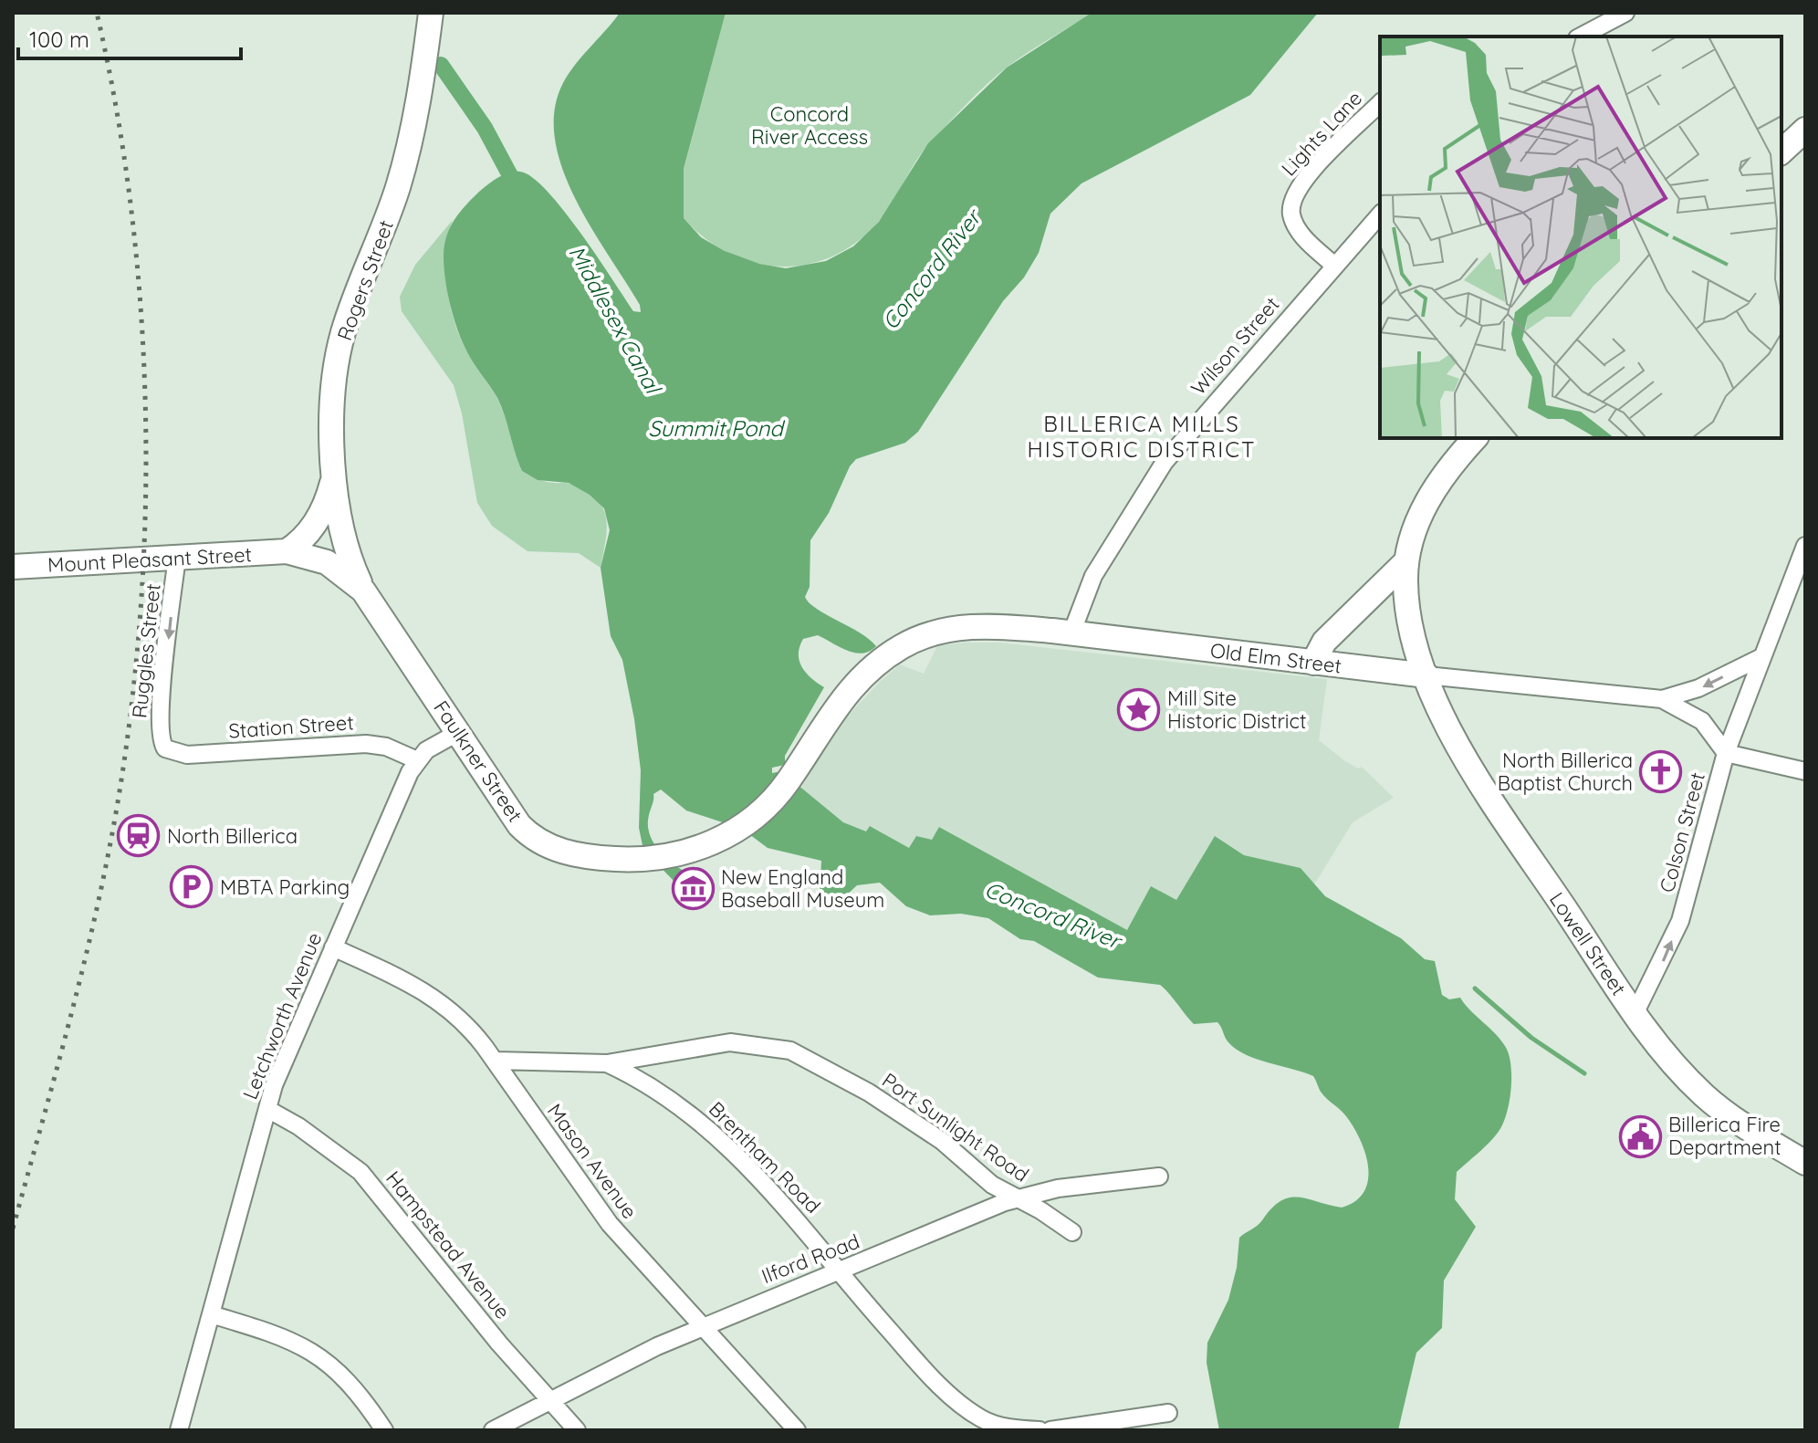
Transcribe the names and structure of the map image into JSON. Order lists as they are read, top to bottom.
{
  "streets": {
    "main road": [
      "Rogers Street",
      "Mount Pleasant Street",
      "Old Elm Street",
      "Faulkner Street",
      "Lowell Street"
    ],
    "street": [
      "Lights Lane",
      "Wilson Street",
      "Ruggles Street",
      "Station Street",
      "Colson Street",
      "Letchworth Avenue",
      "Port Sunlight Road",
      "Brentham Road",
      "Mason Avenue",
      "Hampstead Avenue",
      "Ilford Road"
    ]
  },
  "crossings": [
    ["Lights Lane", "Wilson Street"],
    ["Rogers Street", "Mount Pleasant Street"],
    ["Rogers Street", "Faulkner Street"],
    ["Wilson Street", "Old Elm Street"],
    ["Mount Pleasant Street", "Ruggles Street"],
    ["Mount Pleasant Street", "Faulkner Street"],
    ["Ruggles Street", "Station Street"],
    ["Old Elm Street", "Faulkner Street"],
    ["Old Elm Street", "Colson Street"],
    ["Old Elm Street", "Lowell Street"],
    ["Station Street", "Letchworth Avenue"],
    ["Faulkner Street", "Letchworth Avenue"],
    ["Colson Street", "Lowell Street"],
    ["Letchworth Avenue", "Mason Avenue"],
    ["Letchworth Avenue", "Hampstead Avenue"],
    ["Port Sunlight Road", "Brentham Road"],
    ["Port Sunlight Road", "Mason Avenue"],
    ["Port Sunlight Road", "Ilford Road"],
    ["Brentham Road", "Ilford Road"],
    ["Mason Avenue", "Ilford Road"],
    ["Hampstead Avenue", "Ilford Road"]
  ],
  "one_way": ["Ruggles Street", "Colson Street"],
  "districts": ["BILLERICA MILLS HISTORIC DISTRICT"],
  "water": ["Concord River", "Middlesex Canal", "Summit Pond"],
  "parks": ["Concord River Access"],
  "places": {
    "place": ["Mill Site Historic District"],
    "church": ["North Billerica Baptist Church"],
    "station": ["North Billerica"],
    "parking": ["MBTA Parking"],
    "museum": ["New England Baseball Museum"],
    "public building": ["Billerica Fire Department"]
  },
  "scale_bar": "100 m"
}
